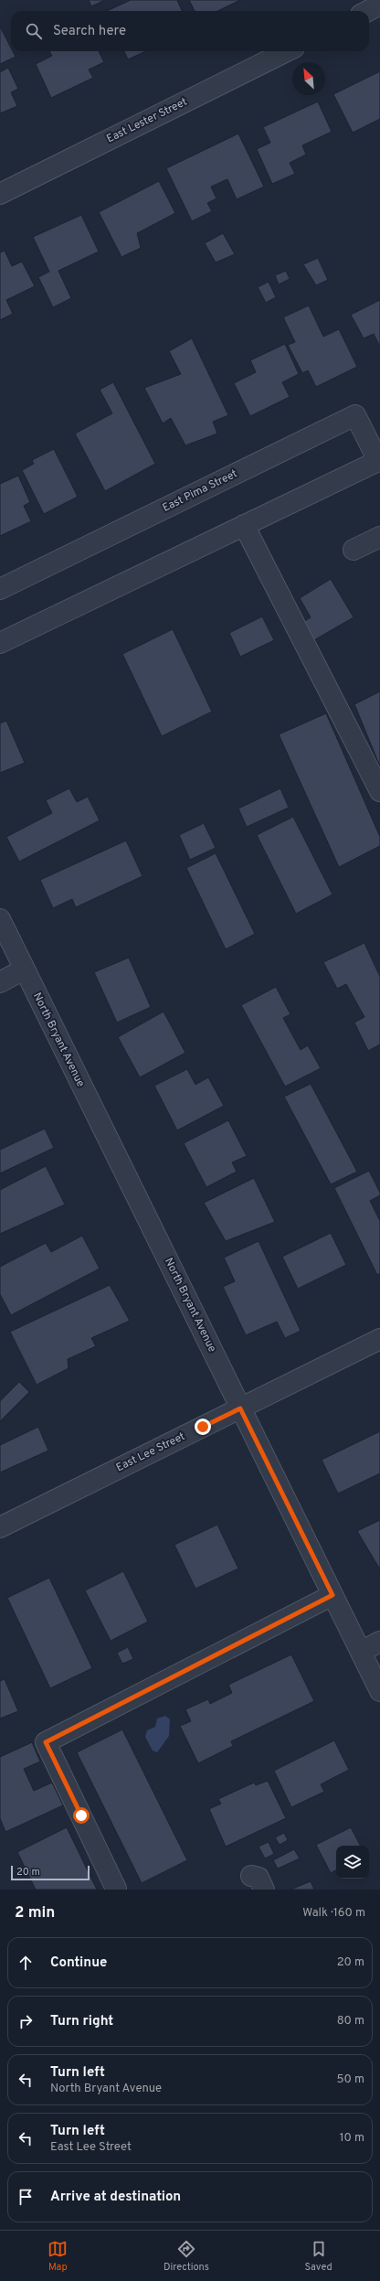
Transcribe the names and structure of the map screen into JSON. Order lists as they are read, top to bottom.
{
  "streets": {
    "street": [
      "East Lester Street",
      "East Pima Street",
      "North Bryant Avenue",
      "East Lee Street"
    ]
  },
  "crossings": [
    ["North Bryant Avenue", "East Lee Street"]
  ],
  "scale_bar": "20 m",
  "north": "top left",
  "page": {
    "search": "Search here",
    "scale": "20 m",
    "heading": ["2 min", "Walk · 160 m"],
    "list": [
      ["Continue", "20 m"],
      ["Turn right", "80 m"],
      ["Turn left", "North Bryant Avenue", "50 m"],
      ["Turn left", "East Lee Street", "10 m"],
      "Arrive at destination"
    ],
    "nav": ["Map", "Directions", "Saved"]
  }
}
